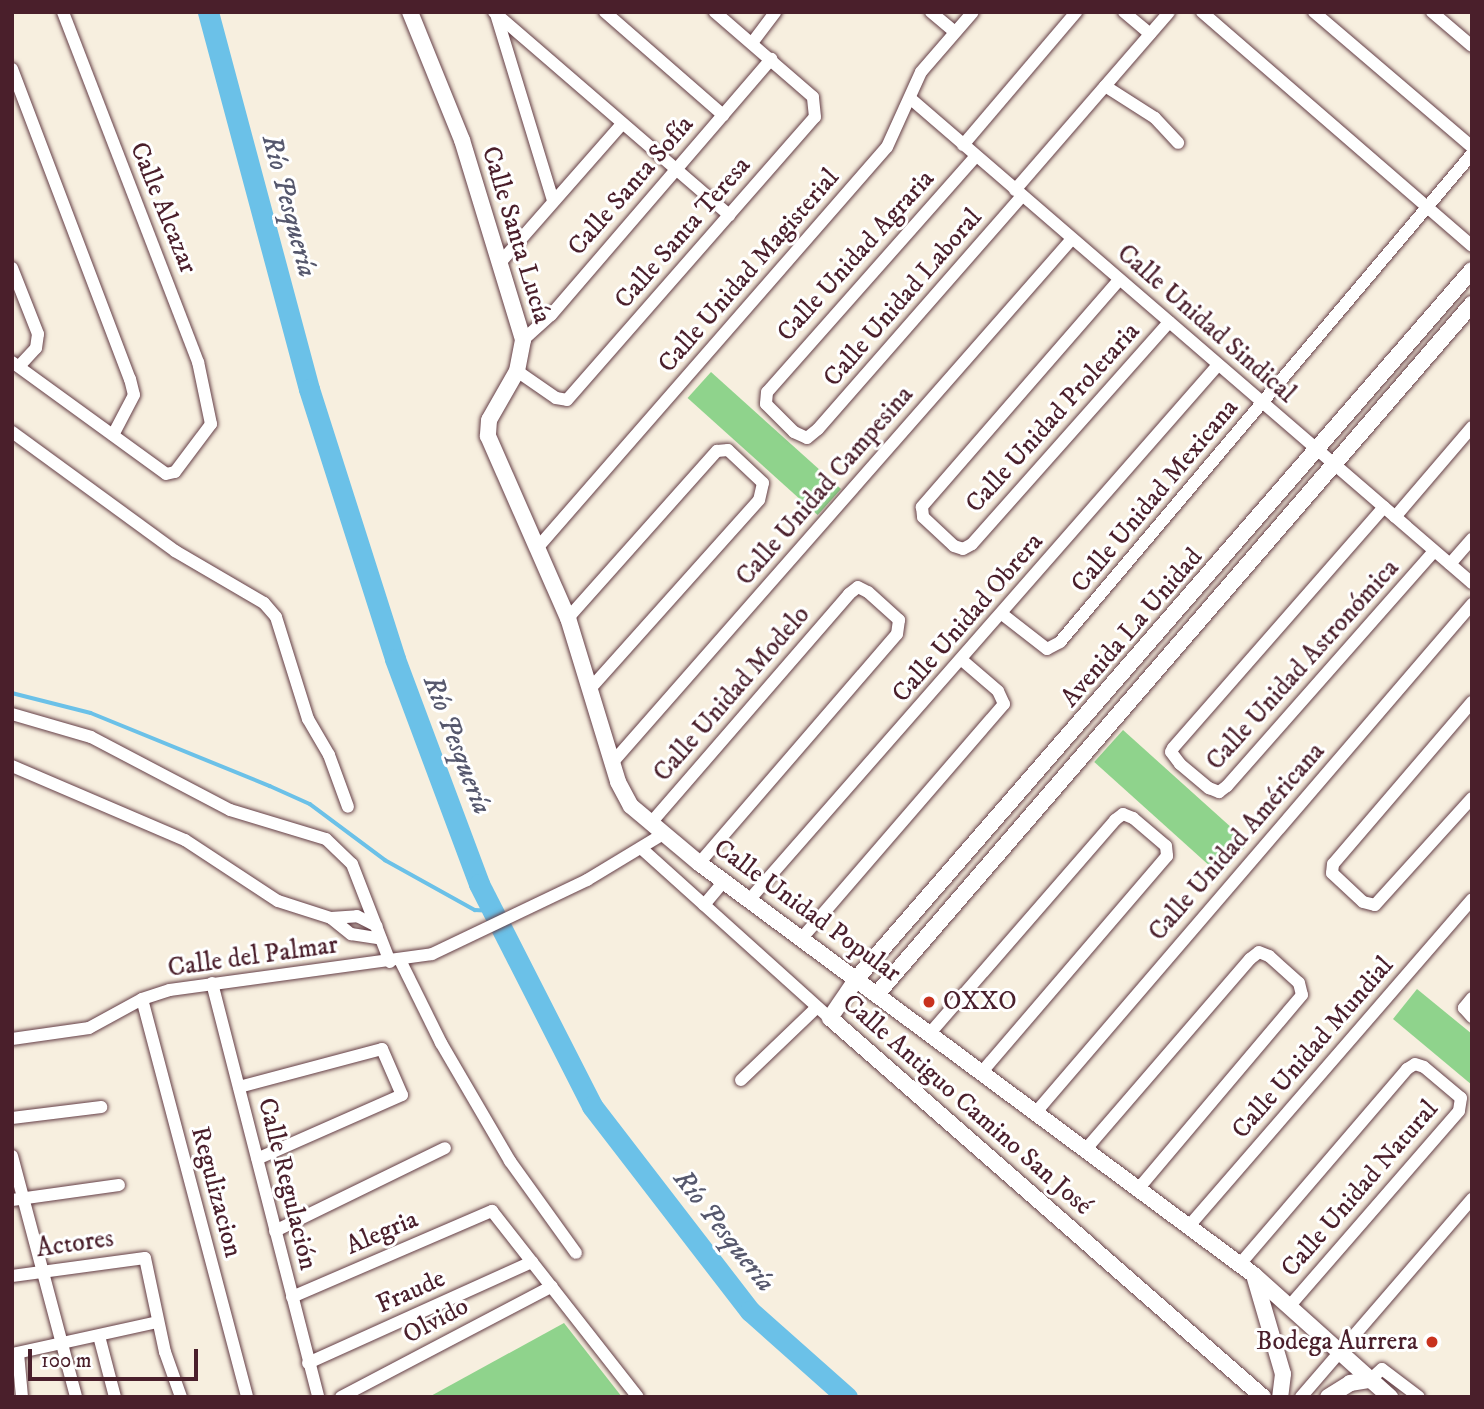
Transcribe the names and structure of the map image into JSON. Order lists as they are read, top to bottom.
{
  "streets": {
    "street": [
      "Calle Santa Sofía",
      "Calle Alcazar",
      "Calle Santa Teresa",
      "Calle Santa Lucía",
      "Calle Unidad Agraria",
      "Calle Unidad Magisterial",
      "Calle Unidad Laboral",
      "Calle Unidad Sindical",
      "Calle Unidad Proletaria",
      "Calle Unidad Campesina",
      "Calle Unidad Mexicana",
      "Calle Unidad Obrera",
      "Avenida La Unidad",
      "Calle Unidad Astronómica",
      "Calle Unidad Modelo",
      "Calle Unidad Américana",
      "Calle Unidad Popular",
      "Calle del Palmar",
      "Calle Unidad Mundial",
      "Calle Antiguo Camino San José",
      "Calle Regulación",
      "Calle Unidad Natural",
      "Regulizacion",
      "Alegria",
      "Actores",
      "Fraude",
      "Olvido"
    ]
  },
  "crossings": [
    ["Calle Santa Sofía", "Calle Santa Teresa"],
    ["Calle Santa Sofía", "Calle Santa Lucía"],
    ["Calle Santa Teresa", "Calle Santa Lucía"],
    ["Calle Santa Lucía", "Calle Unidad Magisterial"],
    ["Calle Santa Lucía", "Calle Unidad Popular"],
    ["Calle Unidad Agraria", "Calle Unidad Laboral"],
    ["Calle Unidad Agraria", "Calle Unidad Sindical"],
    ["Calle Unidad Magisterial", "Calle Unidad Sindical"],
    ["Calle Unidad Magisterial", "Calle Unidad Popular"],
    ["Calle Unidad Laboral", "Calle Unidad Sindical"],
    ["Calle Unidad Sindical", "Calle Unidad Proletaria"],
    ["Calle Unidad Sindical", "Calle Unidad Campesina"],
    ["Calle Unidad Sindical", "Calle Unidad Mexicana"],
    ["Calle Unidad Sindical", "Calle Unidad Obrera"],
    ["Calle Unidad Sindical", "Avenida La Unidad"],
    ["Calle Unidad Sindical", "Calle Unidad Astronómica"],
    ["Calle Unidad Campesina", "Calle Unidad Popular"],
    ["Calle Unidad Mexicana", "Calle Unidad Obrera"],
    ["Calle Unidad Obrera", "Calle Unidad Popular"],
    ["Avenida La Unidad", "Calle Unidad Popular"],
    ["Avenida La Unidad", "Calle Antiguo Camino San José"],
    ["Calle Unidad Modelo", "Calle Unidad Popular"],
    ["Calle Unidad Modelo", "Calle del Palmar"],
    ["Calle Unidad Modelo", "Calle Antiguo Camino San José"],
    ["Calle Unidad Américana", "Calle Unidad Popular"],
    ["Calle Unidad Popular", "Calle Unidad Mundial"],
    ["Calle Unidad Popular", "Calle Unidad Natural"],
    ["Calle del Palmar", "Calle Regulación"],
    ["Calle del Palmar", "Regulizacion"],
    ["Calle Regulación", "Alegria"],
    ["Calle Regulación", "Fraude"],
    ["Alegria", "Fraude"]
  ],
  "water": ["Río Pesquería"],
  "places": ["OXXO", "Bodega Aurrera"],
  "scale_bar": "100 m"
}
